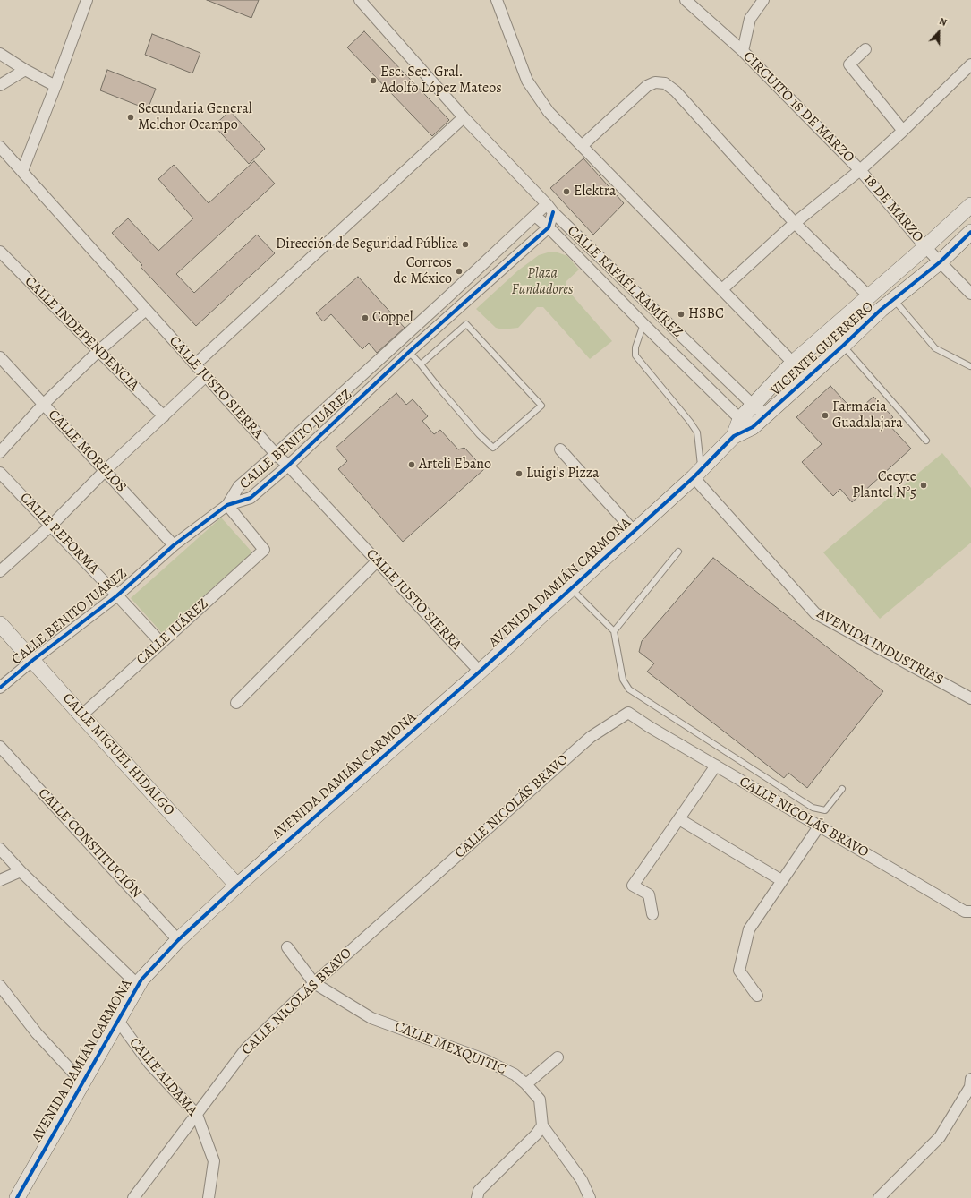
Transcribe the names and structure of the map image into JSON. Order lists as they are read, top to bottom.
{
  "streets": {
    "street": [
      "CIRCUITO 18 DE MARZO",
      "18 DE MARZO",
      "CALLE RAFAÉL RAMÍREZ",
      "CALLE INDEPENDENCIA",
      "VICENTE GUERRERO",
      "CALLE JUSTO SIERRA",
      "CALLE BENITO JUÁREZ",
      "CALLE MORELOS",
      "CALLE REFORMA",
      "AVENIDA DAMIÁN CARMONA",
      "CALLE JUÁREZ",
      "AVENIDA INDUSTRIAS",
      "CALLE MIGUEL HIDALGO",
      "CALLE NICOLÁS BRAVO",
      "CALLE CONSTITUCIÓN",
      "CALLE MEXQUITIC",
      "CALLE ALDAMA"
    ]
  },
  "crossings": [
    ["CIRCUITO 18 DE MARZO", "18 DE MARZO"],
    ["18 DE MARZO", "VICENTE GUERRERO"],
    ["CALLE RAFAÉL RAMÍREZ", "VICENTE GUERRERO"],
    ["CALLE RAFAÉL RAMÍREZ", "CALLE BENITO JUÁREZ"],
    ["CALLE RAFAÉL RAMÍREZ", "AVENIDA DAMIÁN CARMONA"],
    ["VICENTE GUERRERO", "AVENIDA DAMIÁN CARMONA"],
    ["CALLE JUSTO SIERRA", "CALLE BENITO JUÁREZ"],
    ["CALLE JUSTO SIERRA", "AVENIDA DAMIÁN CARMONA"],
    ["CALLE BENITO JUÁREZ", "CALLE MORELOS"],
    ["CALLE BENITO JUÁREZ", "CALLE REFORMA"],
    ["CALLE BENITO JUÁREZ", "CALLE JUÁREZ"],
    ["CALLE BENITO JUÁREZ", "CALLE MIGUEL HIDALGO"],
    ["CALLE REFORMA", "CALLE JUÁREZ"],
    ["AVENIDA DAMIÁN CARMONA", "AVENIDA INDUSTRIAS"],
    ["AVENIDA DAMIÁN CARMONA", "CALLE MIGUEL HIDALGO"],
    ["AVENIDA DAMIÁN CARMONA", "CALLE CONSTITUCIÓN"],
    ["AVENIDA DAMIÁN CARMONA", "CALLE ALDAMA"],
    ["CALLE JUÁREZ", "CALLE MIGUEL HIDALGO"],
    ["CALLE NICOLÁS BRAVO", "CALLE MEXQUITIC"],
    ["CALLE NICOLÁS BRAVO", "CALLE ALDAMA"]
  ],
  "parks": ["Plaza Fundadores"],
  "places": [
    "Esc. Sec. Gral. Adolfo López Mateos",
    "Secundaria General Melchor Ocampo",
    "Elektra",
    "Dirección de Seguridad Pública",
    "Correos de México",
    "HSBC",
    "Coppel",
    "Farmacia Guadalajara",
    "Arteli Ebano",
    "Luigi's Pizza",
    "Cecyte Plantel N°5"
  ],
  "north": "top"
}
